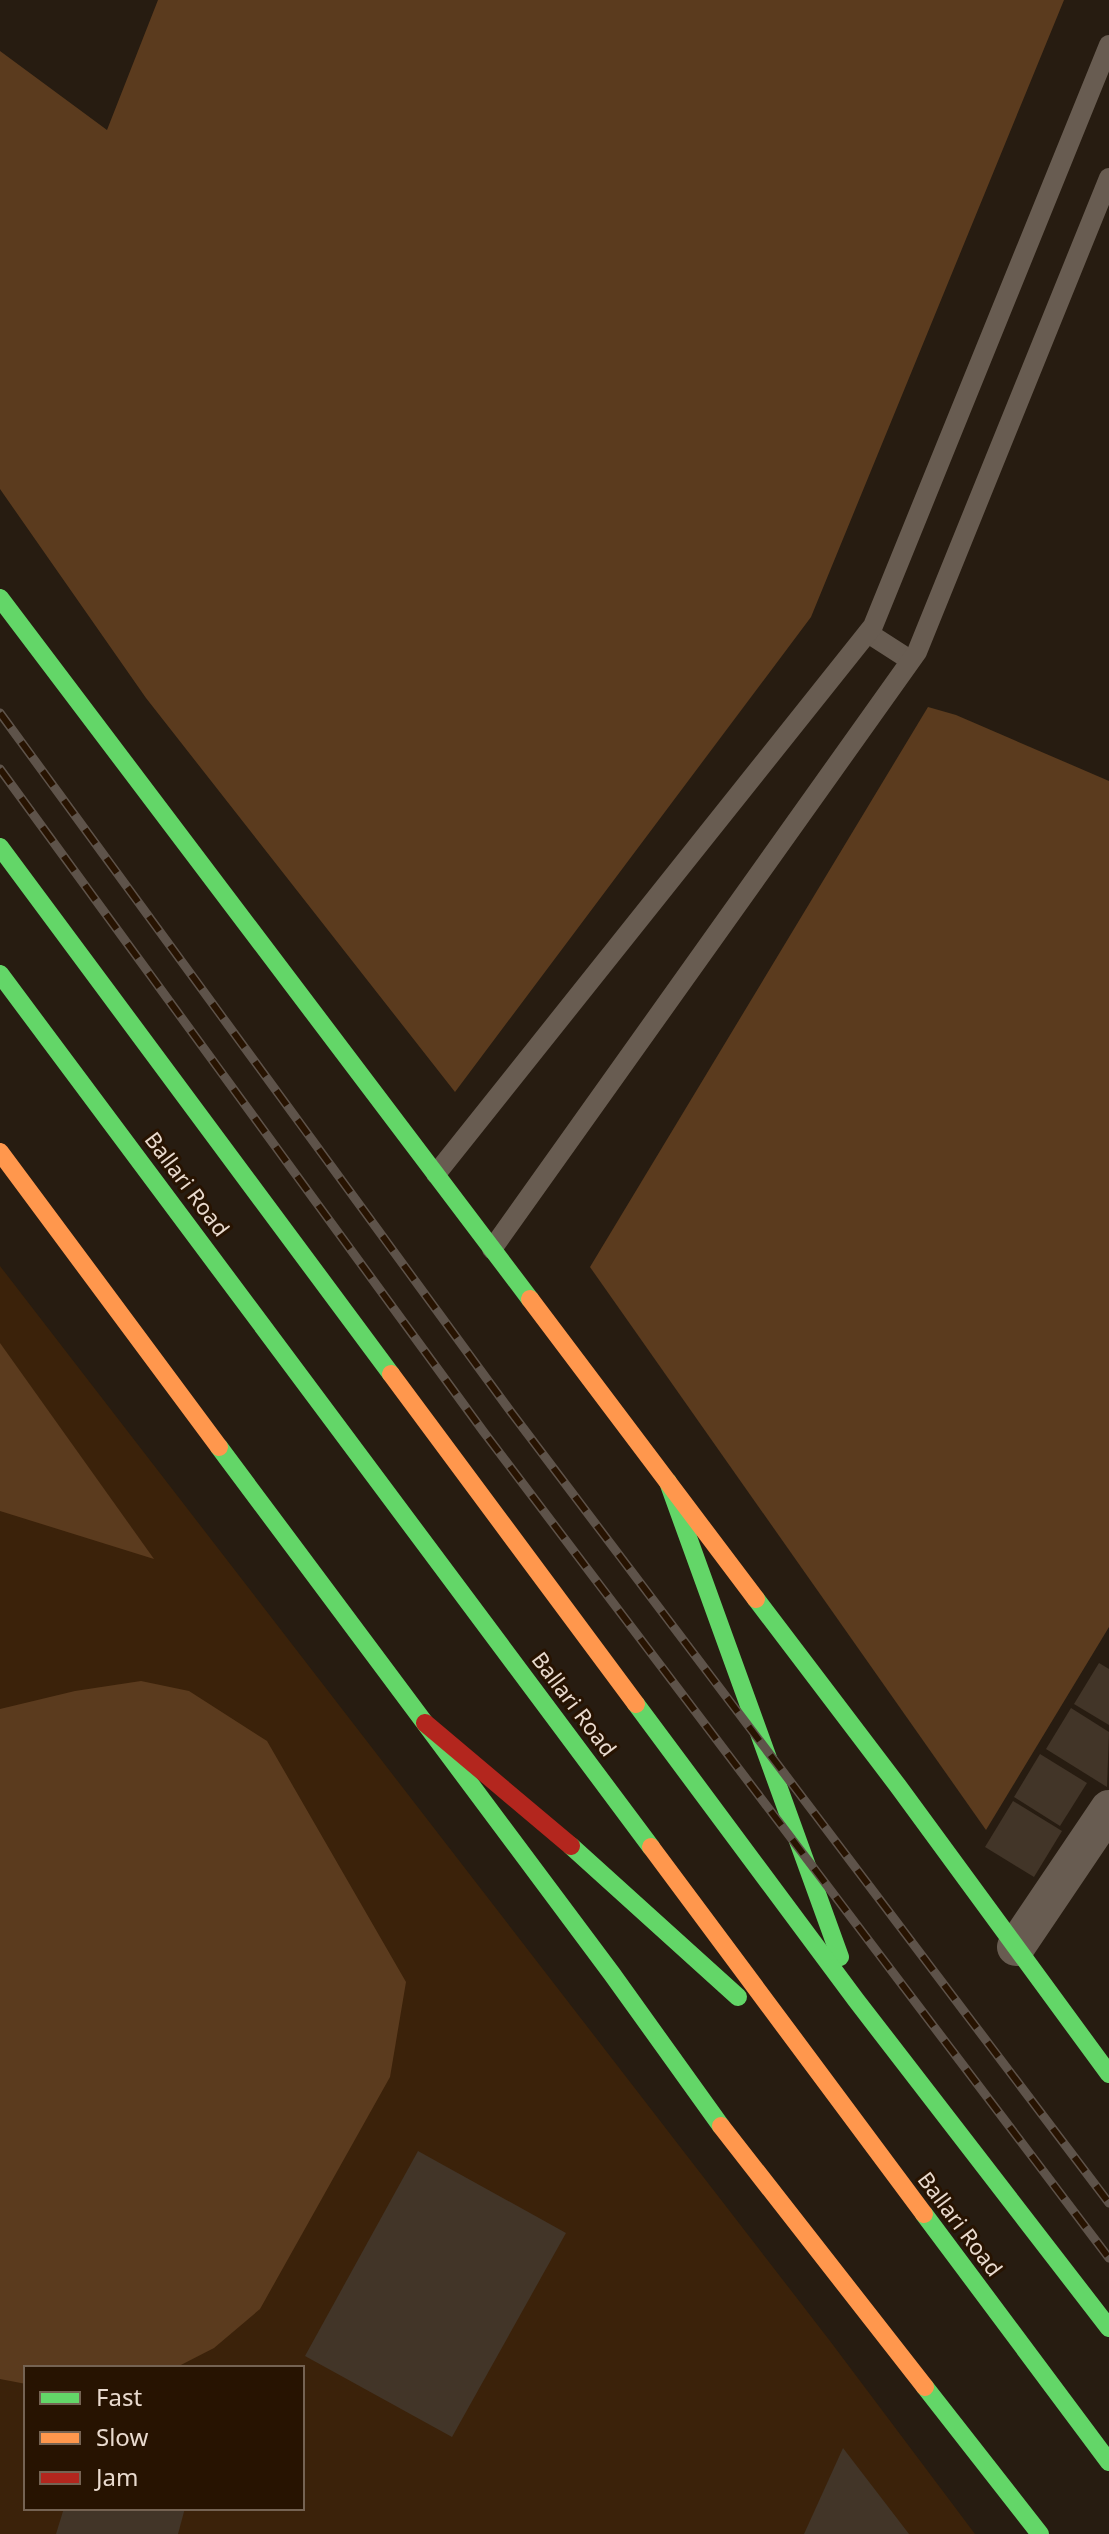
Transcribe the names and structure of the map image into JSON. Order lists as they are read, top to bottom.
{
  "streets": {
    "main road": ["Ballari Road"]
  },
  "legend": ["Fast", "Slow", "Jam"]
}
